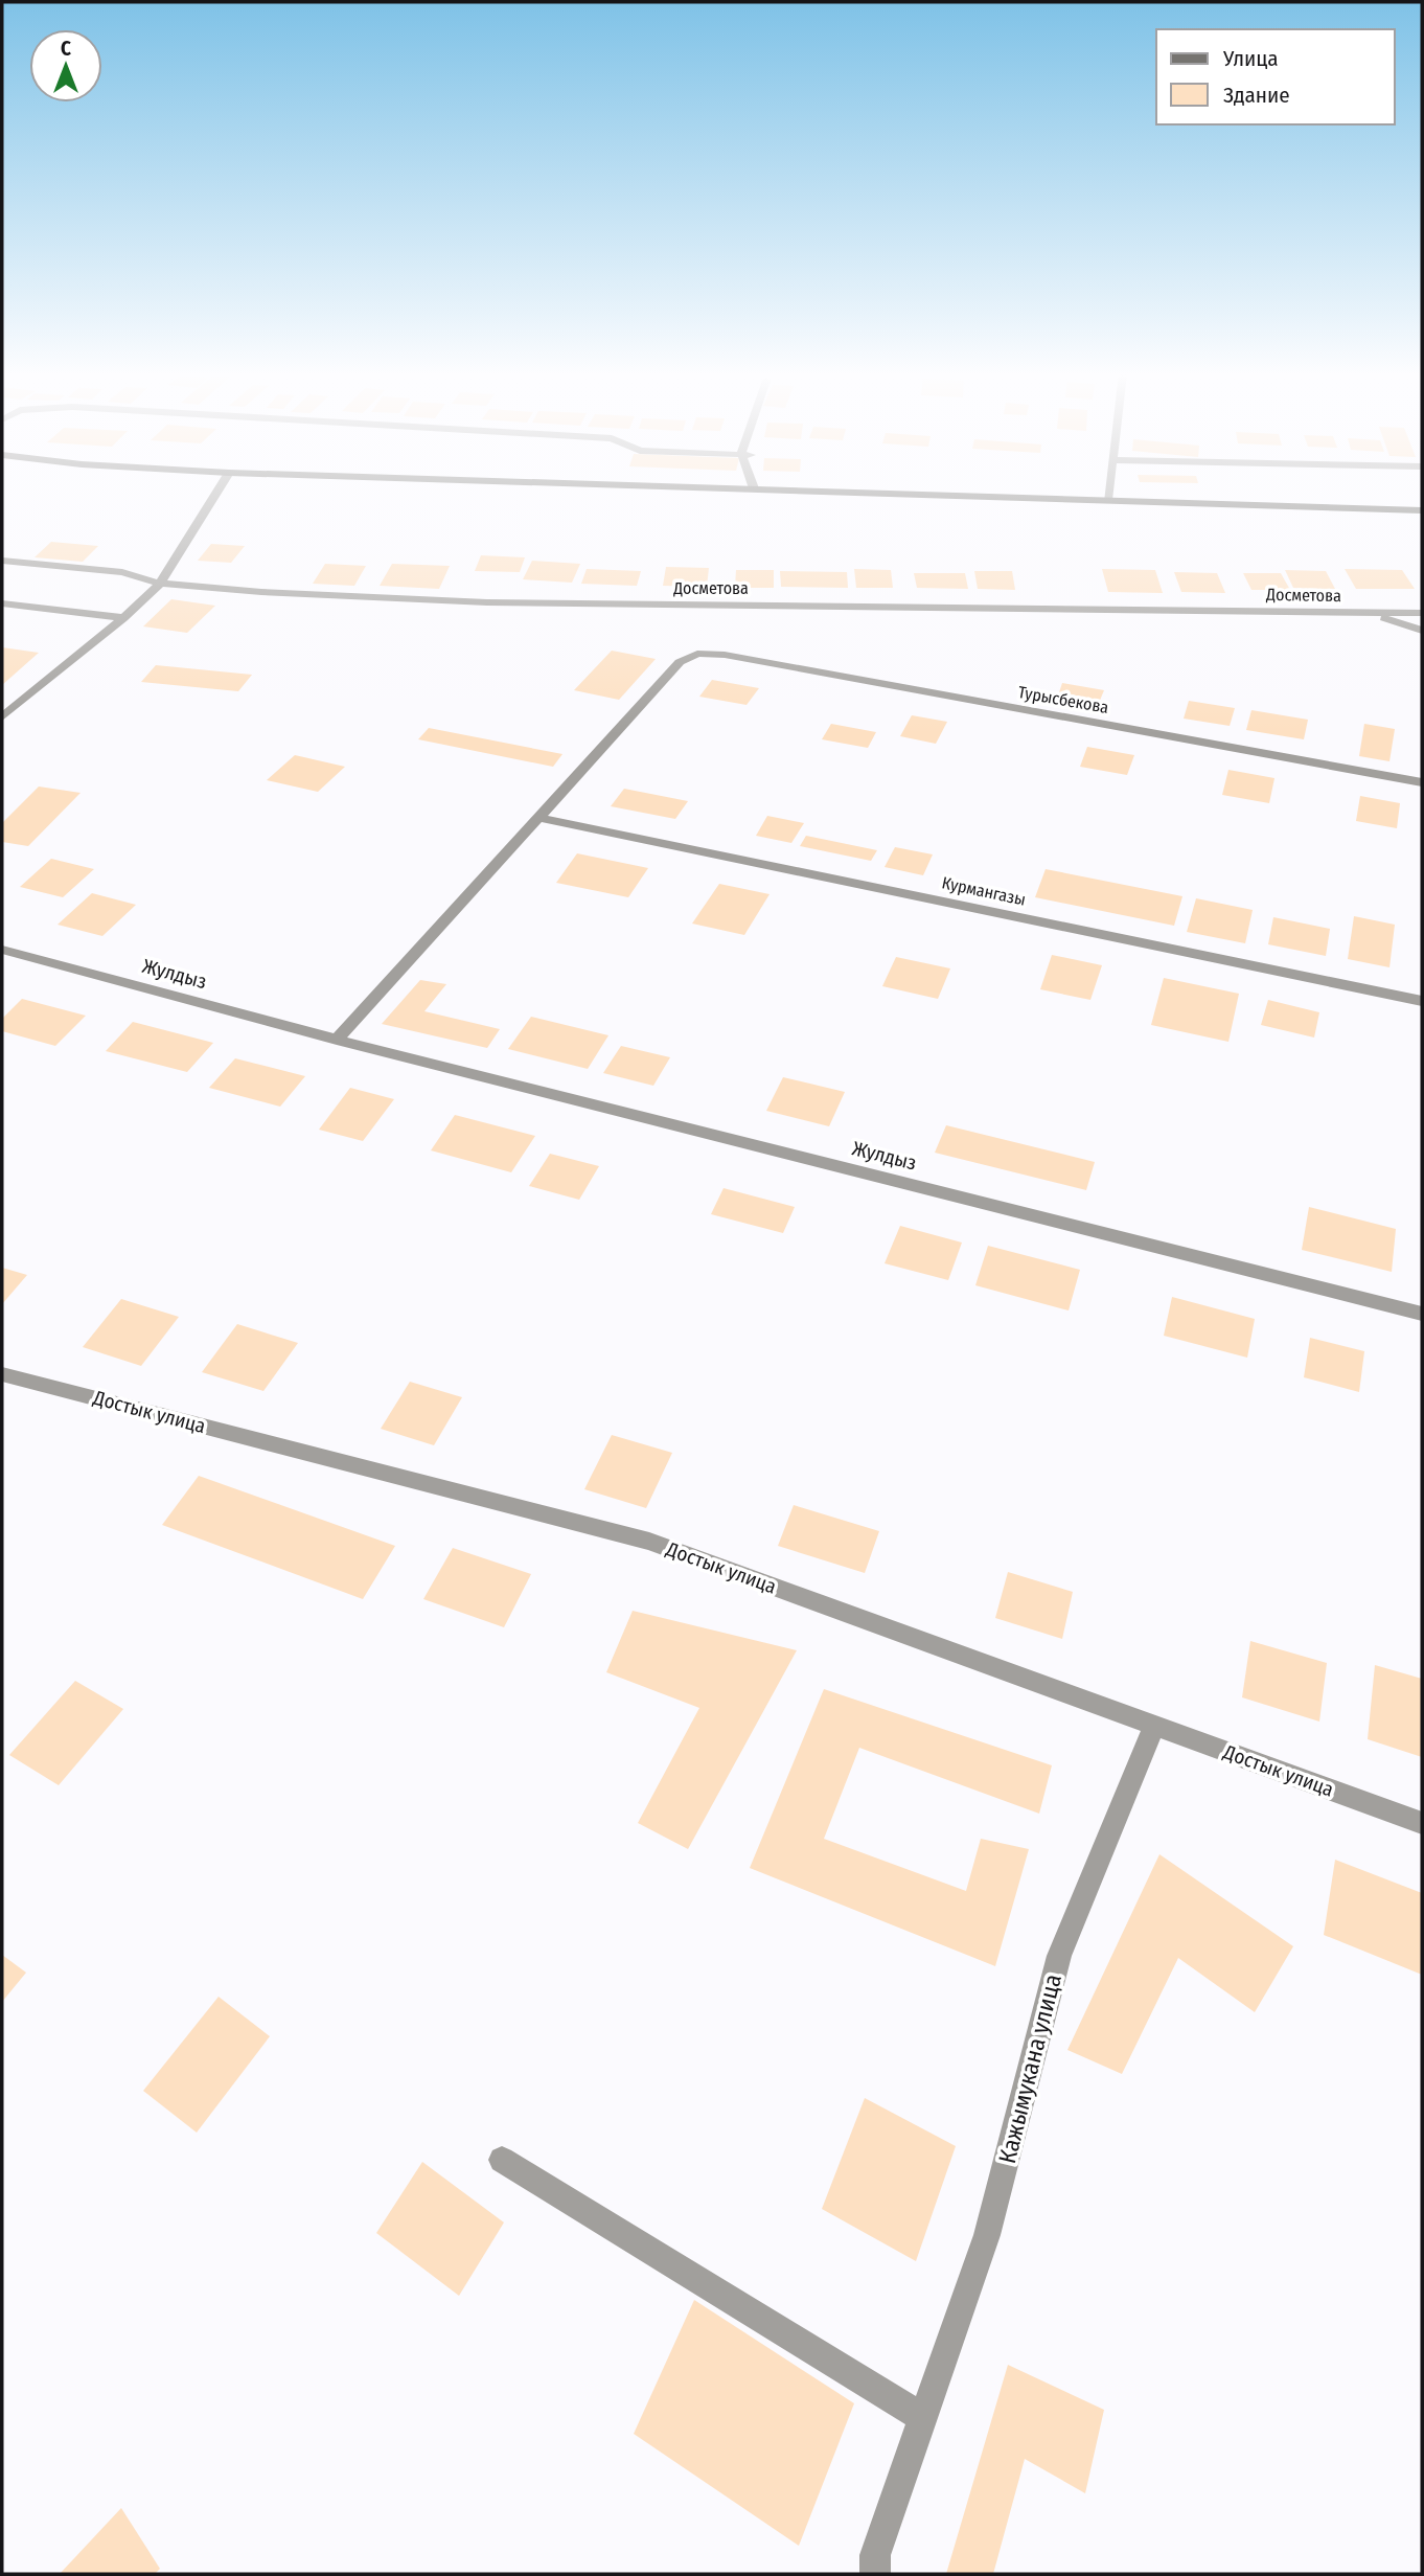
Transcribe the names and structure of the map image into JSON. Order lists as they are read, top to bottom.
{
  "streets": {
    "street": [
      "Досметова",
      "Турысбекова",
      "Курмангазы",
      "Жулдыз",
      "Достык улица",
      "Кажымукана улица"
    ]
  },
  "crossings": [
    ["Турысбекова", "Курмангазы"],
    ["Достык улица", "Кажымукана улица"]
  ],
  "legend": ["Улица", "Здание"],
  "north": "top"
}
